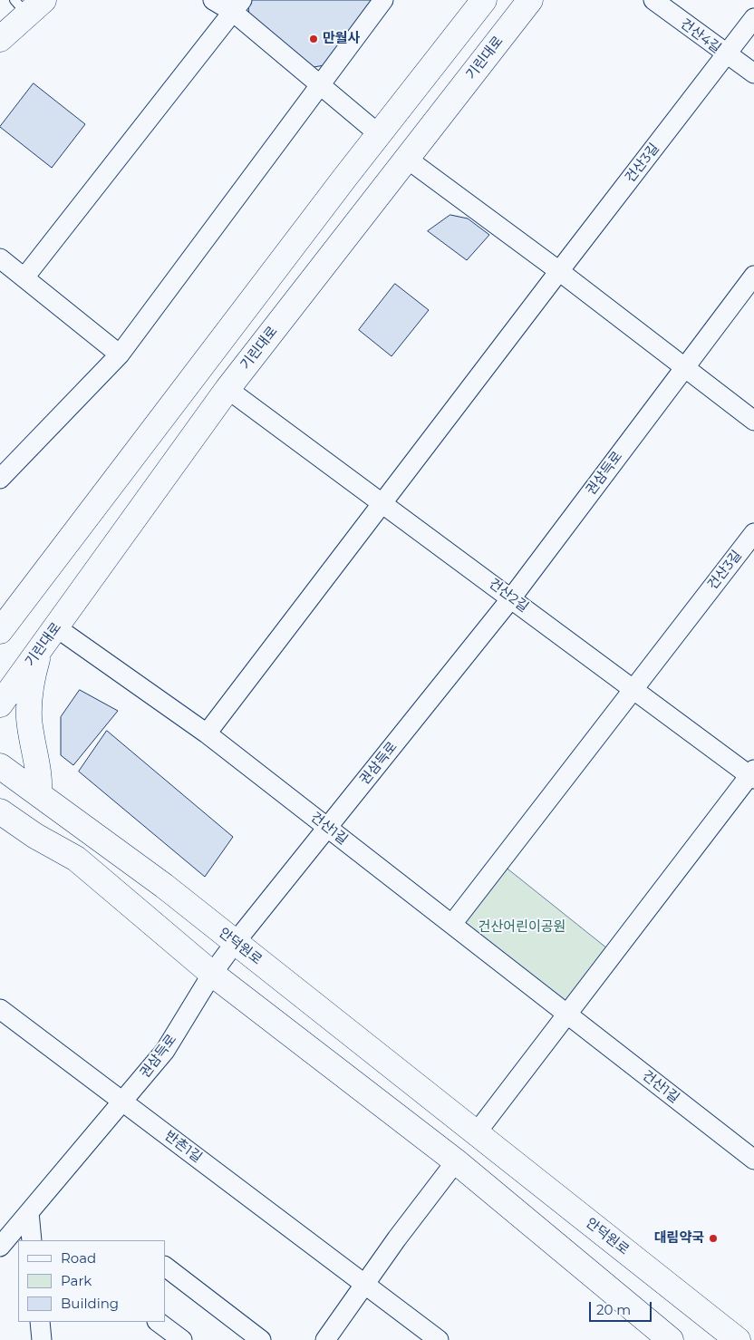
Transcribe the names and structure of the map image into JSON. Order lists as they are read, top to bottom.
{
  "streets": {
    "street": [
      "건산4길",
      "기린대로",
      "건산3길",
      "권삼득로",
      "건산2길",
      "건산1길",
      "안덕원로",
      "반촌1길"
    ]
  },
  "crossings": [
    ["건산4길", "건산3길"],
    ["기린대로", "건산2길"],
    ["기린대로", "건산1길"],
    ["건산3길", "건산2길"],
    ["권삼득로", "건산2길"],
    ["권삼득로", "건산1길"],
    ["권삼득로", "안덕원로"],
    ["권삼득로", "반촌1길"],
    ["건산2길", "건산1길"]
  ],
  "parks": ["건산어린이공원"],
  "places": ["만월사", "대림약국"],
  "legend": ["Road", "Park", "Building"],
  "scale_bar": "20 m"
}
